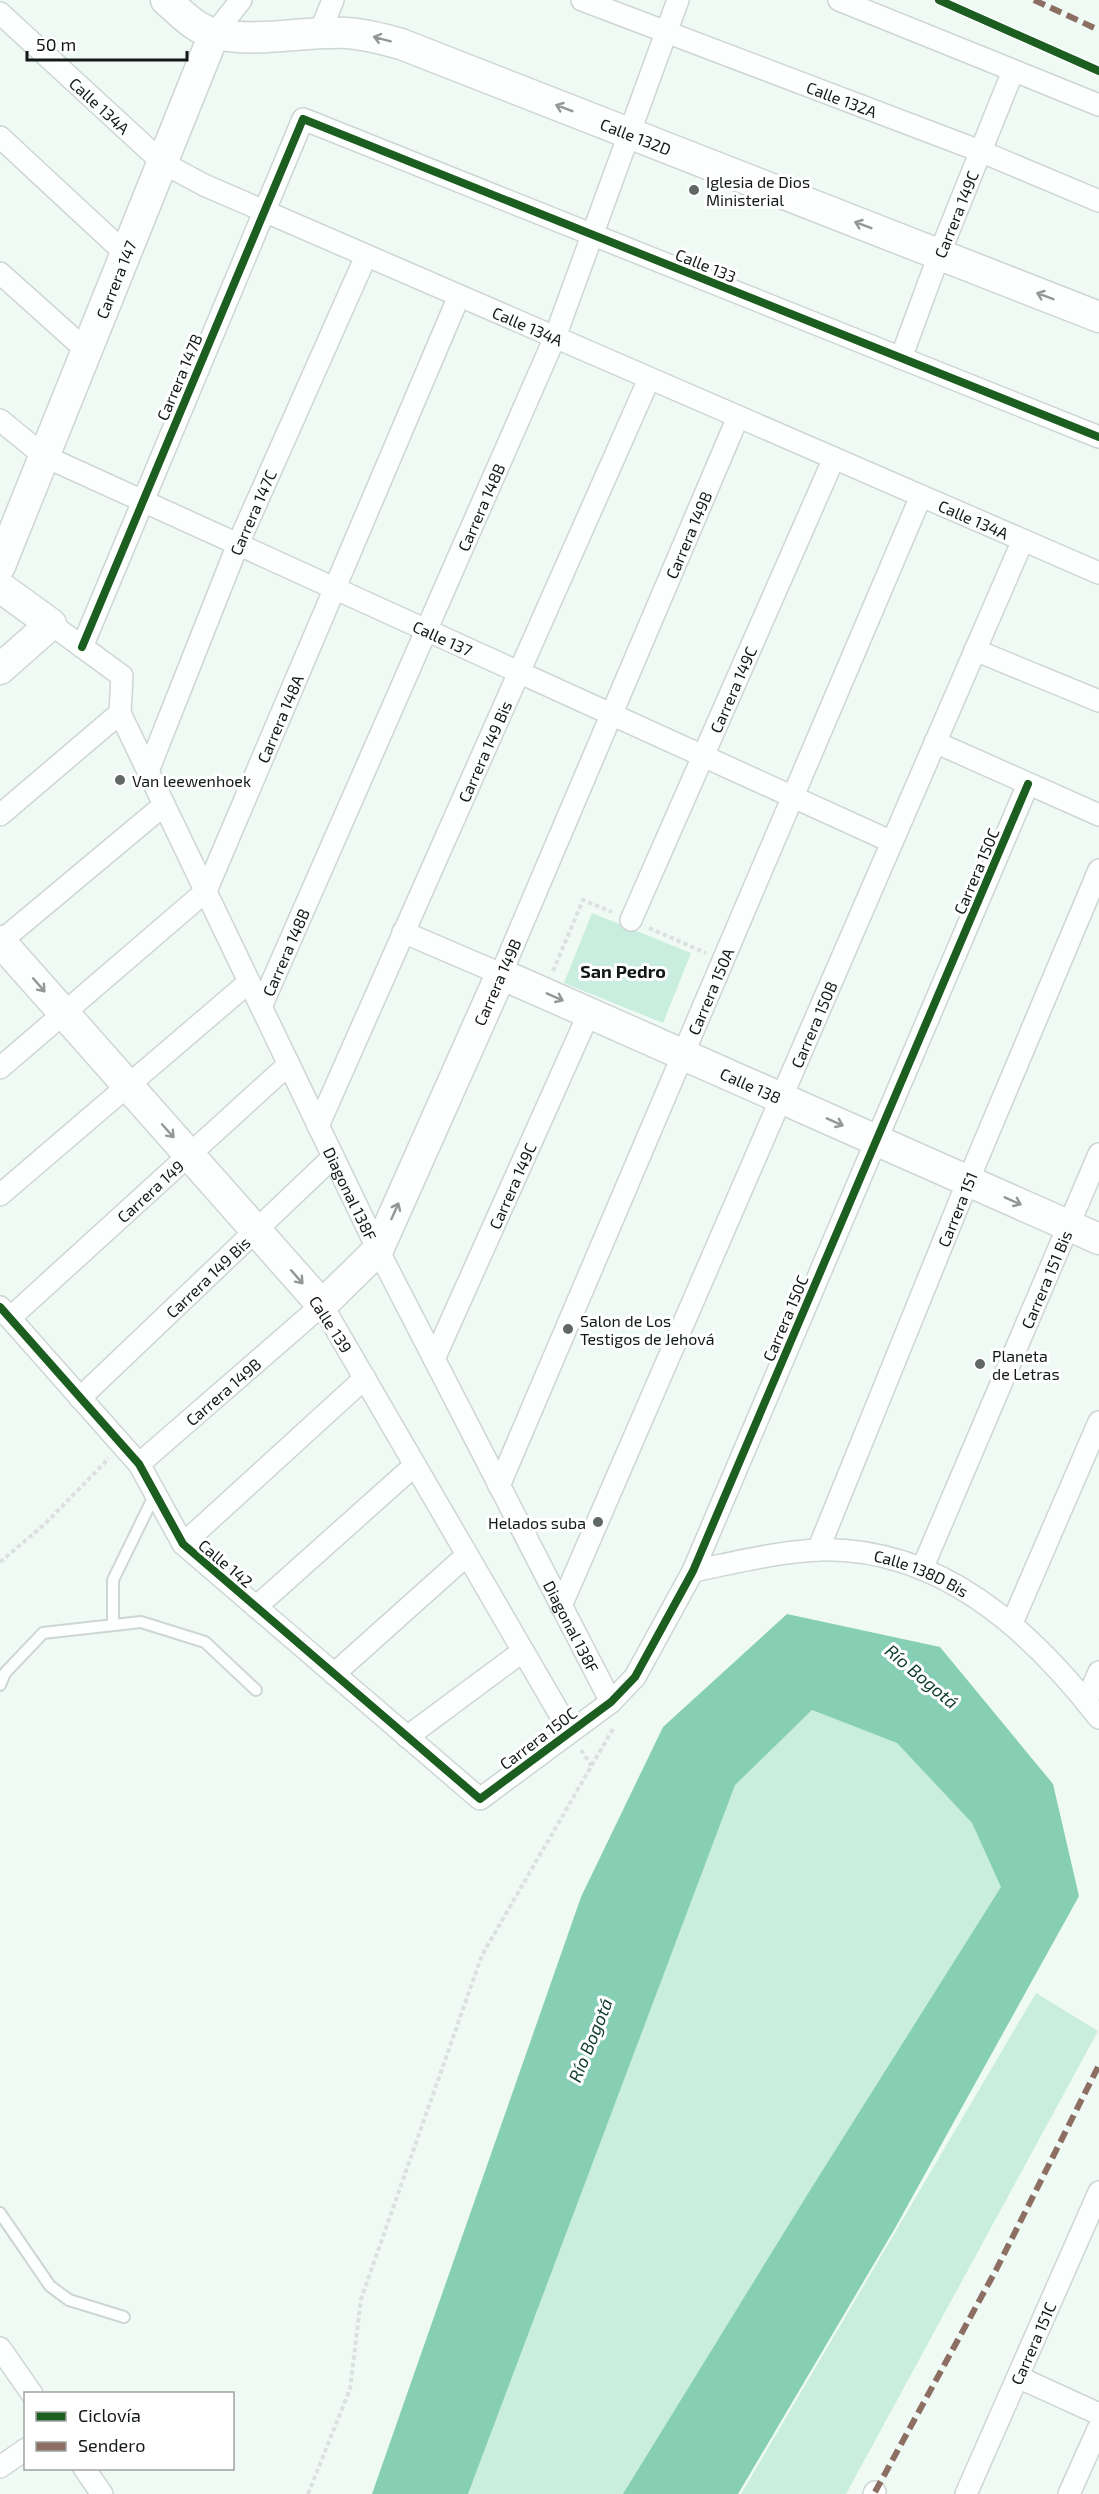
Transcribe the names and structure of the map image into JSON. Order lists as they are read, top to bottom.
{
  "streets": {
    "main road": [
      "Calle 132D",
      "Carrera 147",
      "Carrera 149B",
      "Calle 138",
      "Calle 139"
    ],
    "street": [
      "Calle 132A",
      "Calle 134A",
      "Carrera 149C",
      "Calle 133",
      "Carrera 147B",
      "Carrera 148B",
      "Carrera 147C",
      "Calle 137",
      "Carrera 148A",
      "Carrera 149 Bis",
      "Carrera 150C",
      "Carrera 150A",
      "Carrera 150B",
      "Carrera 149",
      "Diagonal 138F",
      "Carrera 151",
      "Carrera 151 Bis",
      "Calle 142",
      "Calle 138D Bis",
      "Carrera 151C"
    ]
  },
  "crossings": [
    ["Calle 132A", "Carrera 149C"],
    ["Calle 132A", "Carrera 148B"],
    ["Calle 134A", "Carrera 149C"],
    ["Calle 134A", "Carrera 147"],
    ["Calle 134A", "Carrera 147B"],
    ["Calle 134A", "Carrera 148B"],
    ["Calle 134A", "Carrera 147C"],
    ["Calle 134A", "Carrera 149B"],
    ["Calle 134A", "Carrera 148A"],
    ["Calle 134A", "Carrera 149 Bis"],
    ["Calle 134A", "Carrera 150A"],
    ["Calle 134A", "Carrera 150B"],
    ["Calle 132D", "Carrera 149C"],
    ["Calle 132D", "Carrera 147"],
    ["Calle 132D", "Carrera 148B"],
    ["Carrera 149C", "Calle 133"],
    ["Carrera 149C", "Calle 137"],
    ["Carrera 149C", "Calle 138"],
    ["Carrera 149C", "Diagonal 138F"],
    ["Calle 133", "Carrera 147B"],
    ["Calle 133", "Carrera 148B"],
    ["Carrera 147", "Calle 137"],
    ["Carrera 147B", "Calle 137"],
    ["Carrera 147B", "Diagonal 138F"],
    ["Carrera 148B", "Calle 137"],
    ["Carrera 148B", "Diagonal 138F"],
    ["Carrera 148B", "Calle 139"],
    ["Carrera 147C", "Calle 137"],
    ["Carrera 147C", "Diagonal 138F"],
    ["Carrera 149B", "Calle 137"],
    ["Carrera 149B", "Calle 138"],
    ["Carrera 149B", "Diagonal 138F"],
    ["Carrera 149B", "Calle 139"],
    ["Carrera 149B", "Calle 142"],
    ["Calle 137", "Carrera 148A"],
    ["Calle 137", "Carrera 149 Bis"],
    ["Calle 137", "Carrera 150A"],
    ["Calle 137", "Carrera 150B"],
    ["Carrera 148A", "Diagonal 138F"],
    ["Carrera 148A", "Calle 139"],
    ["Carrera 149 Bis", "Calle 138"],
    ["Carrera 149 Bis", "Diagonal 138F"],
    ["Carrera 149 Bis", "Calle 139"],
    ["Carrera 149 Bis", "Calle 142"],
    ["Carrera 150C", "Calle 138"],
    ["Carrera 150C", "Diagonal 138F"],
    ["Carrera 150C", "Calle 139"],
    ["Carrera 150C", "Calle 142"],
    ["Carrera 150C", "Calle 138D Bis"],
    ["Carrera 150A", "Calle 138"],
    ["Carrera 150A", "Diagonal 138F"],
    ["Carrera 150B", "Calle 138"],
    ["Carrera 150B", "Diagonal 138F"],
    ["Calle 138", "Carrera 151"],
    ["Calle 138", "Carrera 151 Bis"],
    ["Carrera 149", "Diagonal 138F"],
    ["Carrera 149", "Calle 139"],
    ["Carrera 149", "Calle 142"],
    ["Carrera 151", "Calle 138D Bis"],
    ["Carrera 151 Bis", "Calle 138D Bis"]
  ],
  "one_way": ["Calle 132D", "Calle 138"],
  "districts": ["San Pedro"],
  "water": ["Río Bogotá"],
  "places": [
    "Iglesia de Dios Ministerial",
    "Van leewenhoek",
    "Salon de Los Testigos de Jehová",
    "Planeta de Letras",
    "Helados suba"
  ],
  "legend": ["Ciclovía", "Sendero"],
  "scale_bar": "50 m"
}
